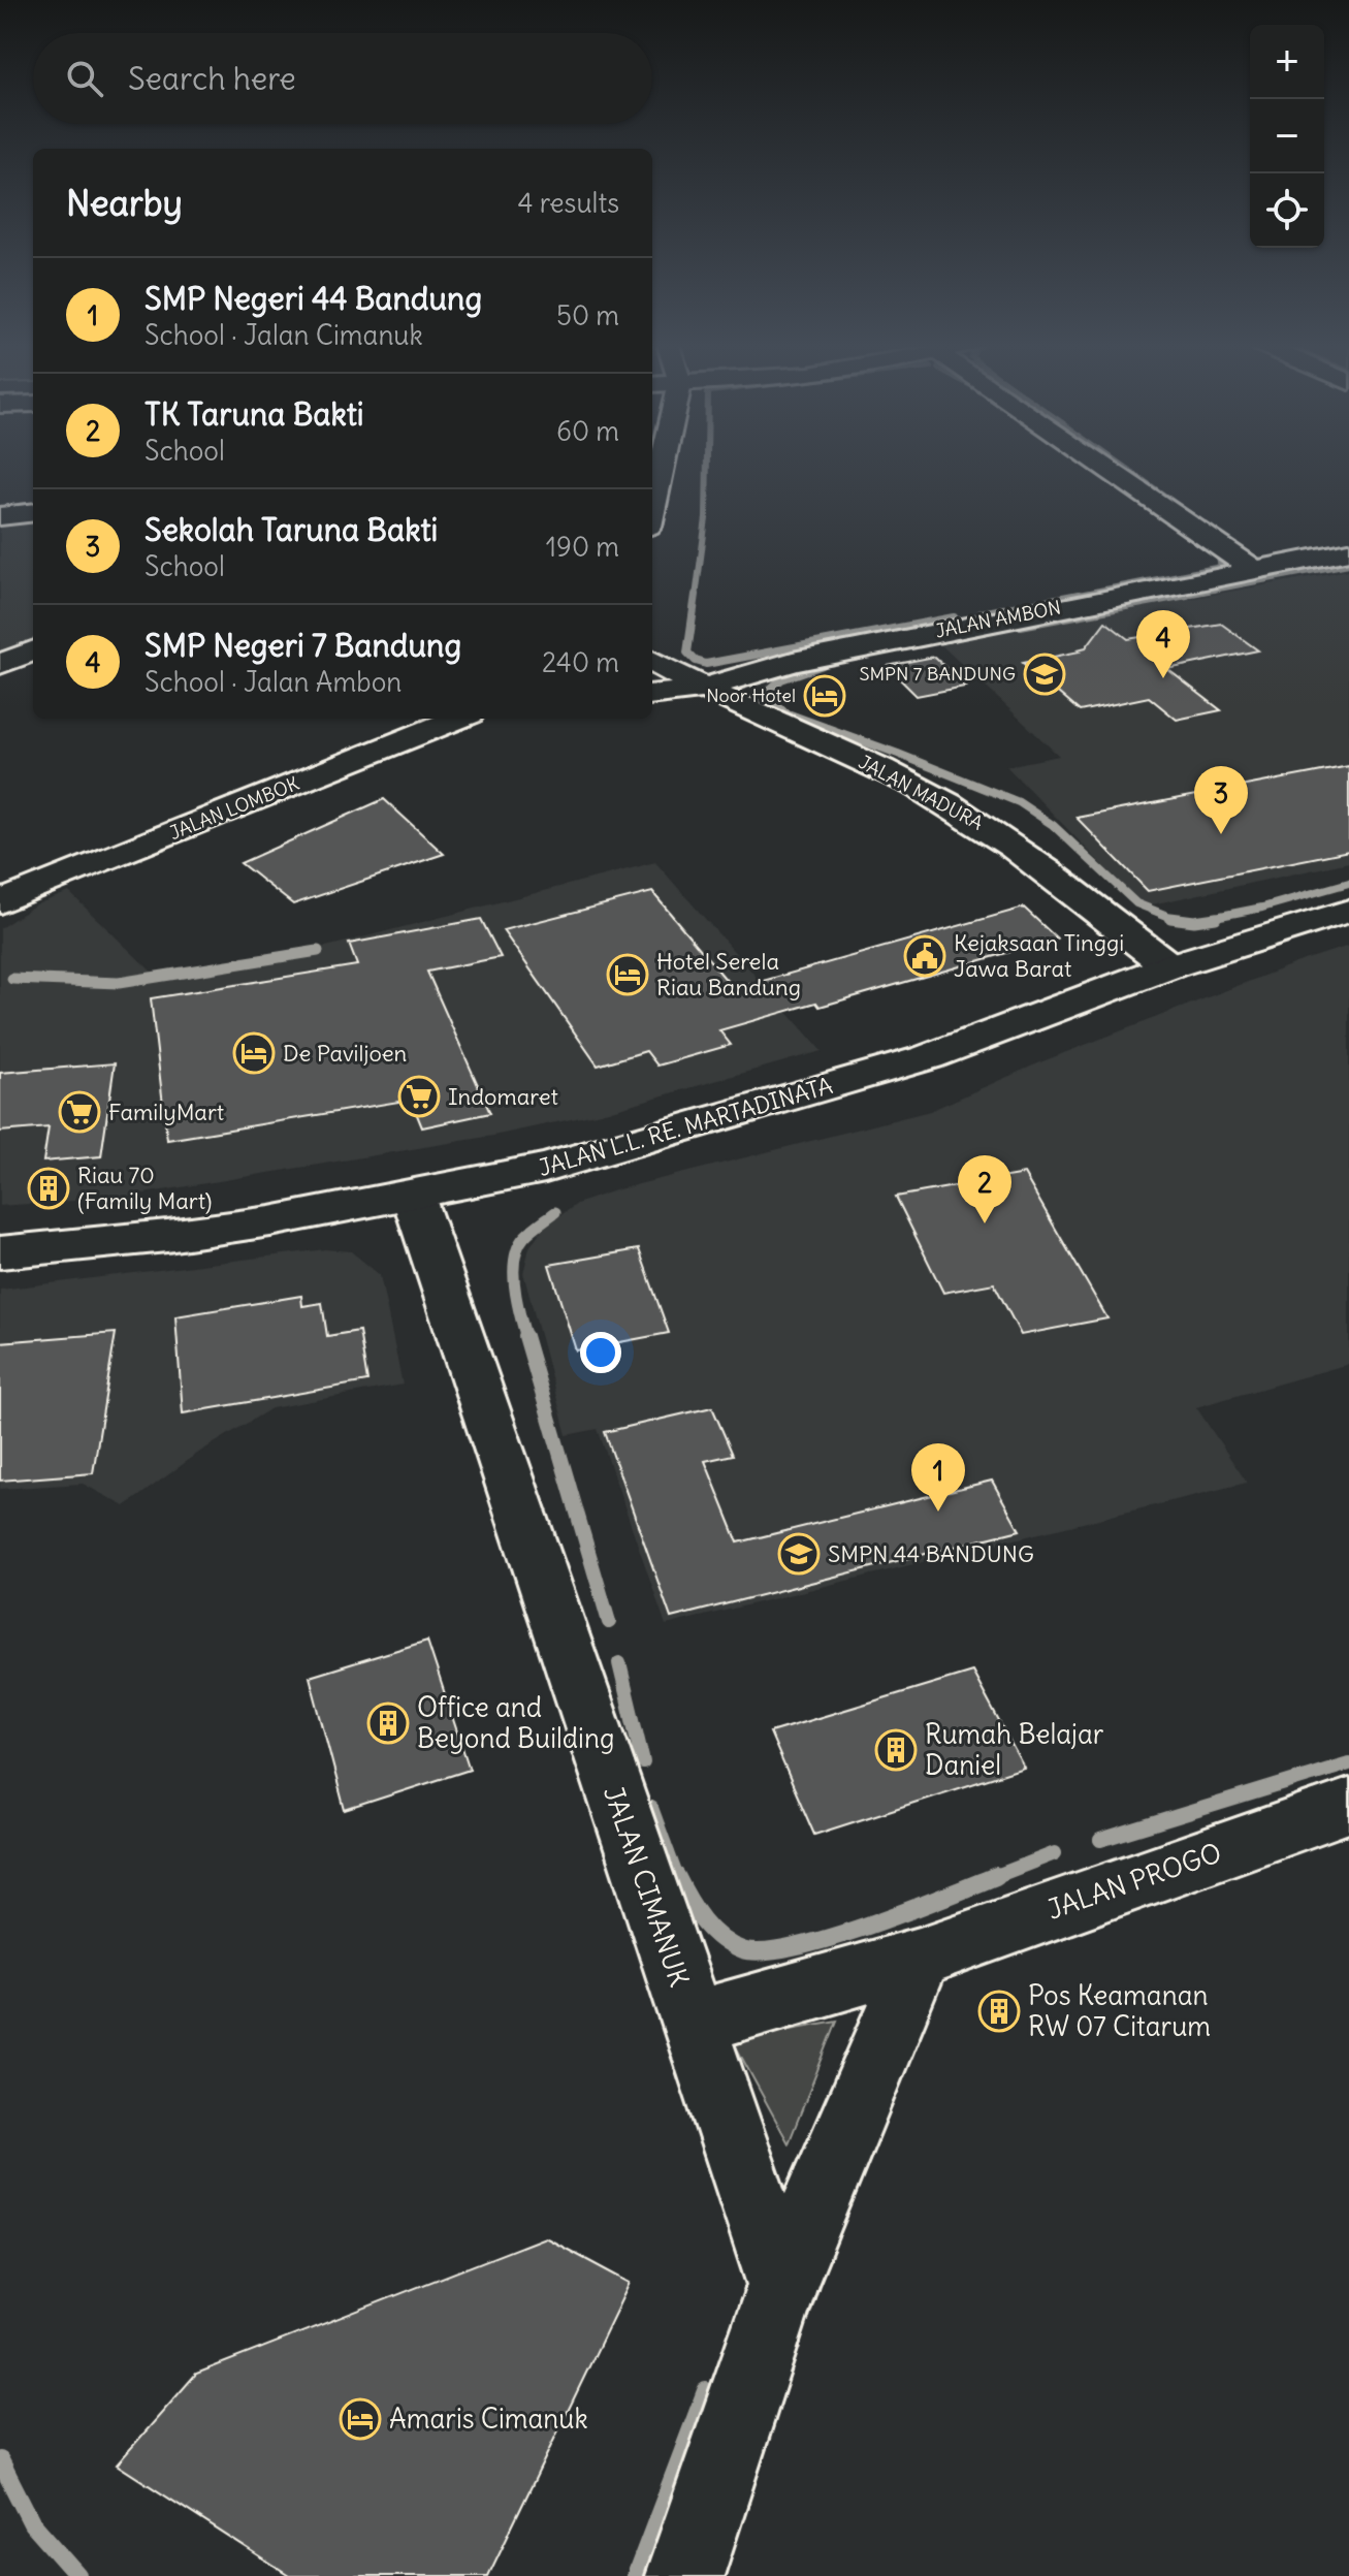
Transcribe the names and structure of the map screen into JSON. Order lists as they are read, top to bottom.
{
  "streets": {
    "street": [
      "JALAN AMBON",
      "JALAN MADURA",
      "JALAN LOMBOK",
      "JALAN L.L. RE. MARTADINATA",
      "JALAN PROGO",
      "JALAN CIMANUK"
    ]
  },
  "crossings": [
    ["JALAN AMBON", "JALAN MADURA"],
    ["JALAN MADURA", "JALAN L.L. RE. MARTADINATA"],
    ["JALAN L.L. RE. MARTADINATA", "JALAN CIMANUK"],
    ["JALAN PROGO", "JALAN CIMANUK"]
  ],
  "places": {
    "school or university": ["SMPN 7 BANDUNG", "SMPN 44 BANDUNG"],
    "hotel": [
      "Noor Hotel",
      "Hotel Serela Riau Bandung",
      "De Paviljoen",
      "Amaris Cimanuk"
    ],
    "public building": ["Kejaksaan Tinggi Jawa Barat"],
    "supermarket": ["Indomaret", "FamilyMart"],
    "building": [
      "Riau 70 (Family Mart)",
      "Office and Beyond Building",
      "Rumah Belajar Daniel",
      "Pos Keamanan RW 07 Citarum"
    ]
  },
  "page": {
    "map_buttons": ["+", "−"],
    "search": "Search here",
    "heading": ["Nearby", "4 results"],
    "list": [
      {
        "mark": "1",
        "name": "SMP Negeri 44 Bandung",
        "note": "School · Jalan Cimanuk",
        "value": "50 m"
      },
      {
        "mark": "2",
        "name": "TK Taruna Bakti",
        "note": "School",
        "value": "60 m"
      },
      {
        "mark": "3",
        "name": "Sekolah Taruna Bakti",
        "note": "School",
        "value": "190 m"
      },
      {
        "mark": "4",
        "name": "SMP Negeri 7 Bandung",
        "note": "School · Jalan Ambon",
        "value": "240 m"
      }
    ],
    "pins": [
      "4",
      "3",
      "2",
      "1"
    ]
  }
}
